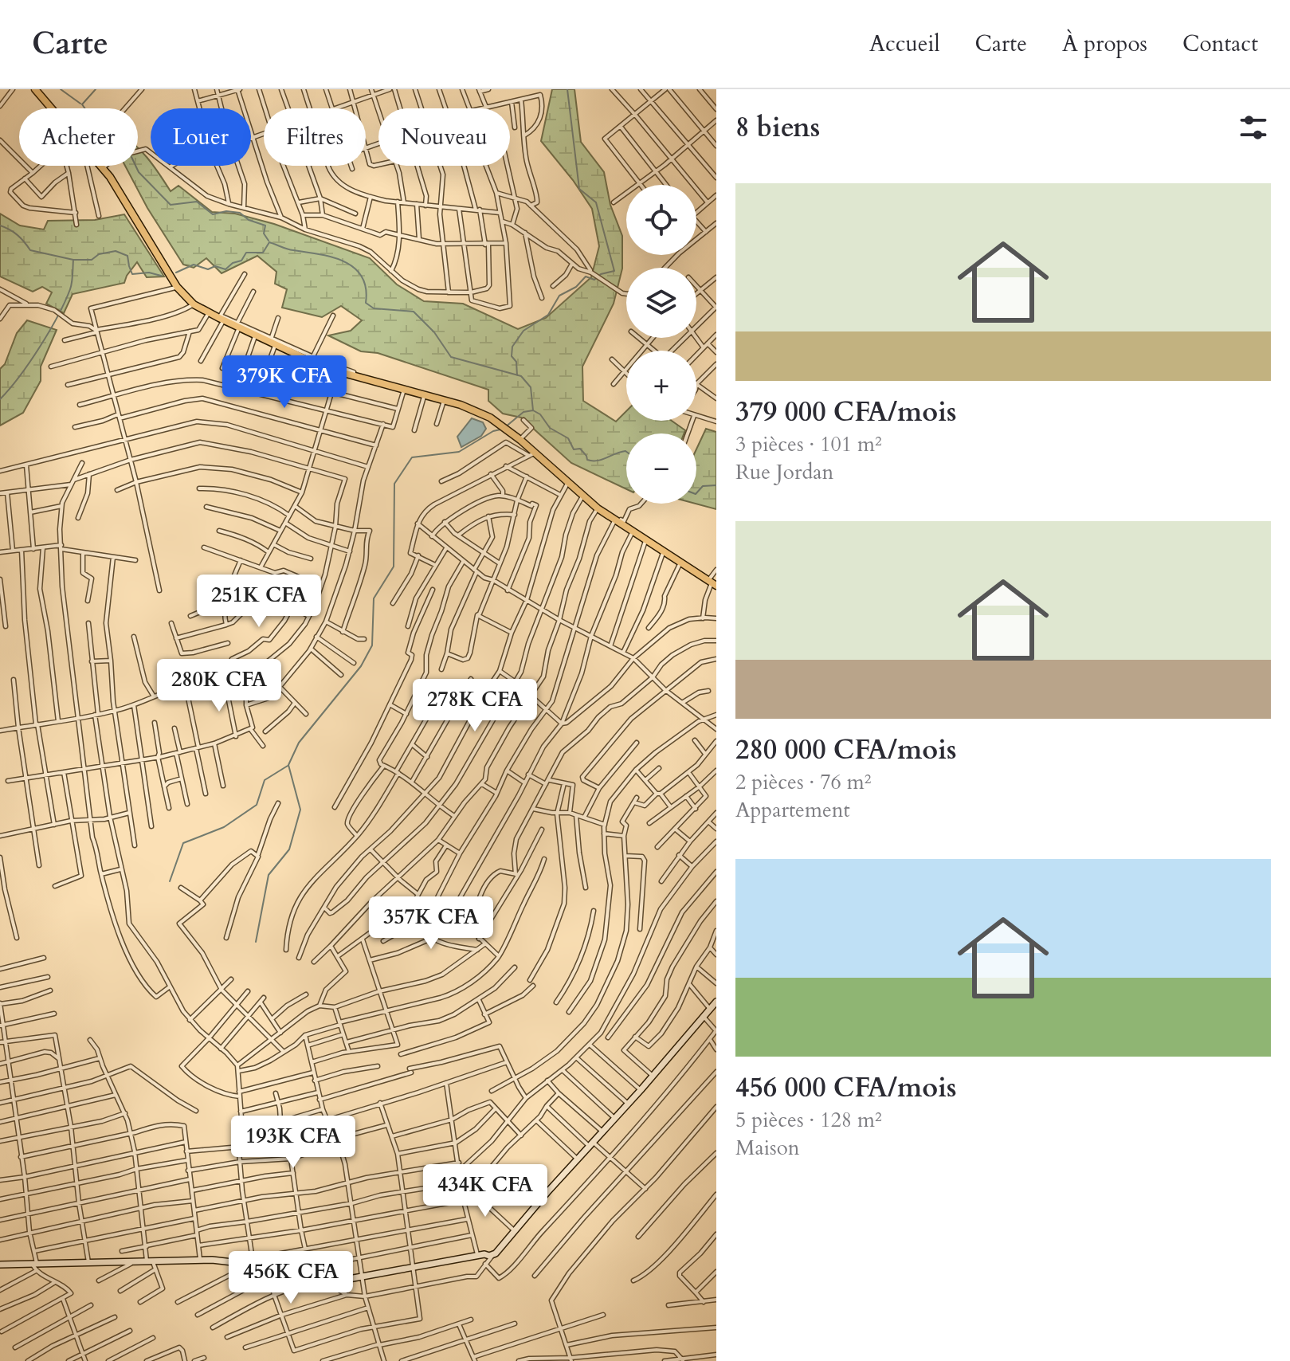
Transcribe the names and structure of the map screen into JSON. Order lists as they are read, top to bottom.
{
  "page": {
    "header": "Carte",
    "nav": [
      "Accueil",
      "Carte",
      "À propos",
      "Contact"
    ],
    "heading": "8 biens",
    "chip": [
      "Acheter",
      "Louer",
      "Filtres",
      "Nouveau"
    ],
    "list": [
      {
        "name": "379 000 CFA/mois",
        "note": "3 pièces · 101 m² · Rue Jordan"
      },
      {
        "name": "280 000 CFA/mois",
        "note": "2 pièces · 76 m² · Appartement"
      },
      {
        "name": "456 000 CFA/mois",
        "note": "5 pièces · 128 m² · Maison"
      }
    ],
    "map_buttons": ["+", "−"],
    "price": [
      "379K CFA",
      "251K CFA",
      "280K CFA",
      "278K CFA",
      "357K CFA",
      "193K CFA",
      "434K CFA",
      "456K CFA"
    ]
  }
}
